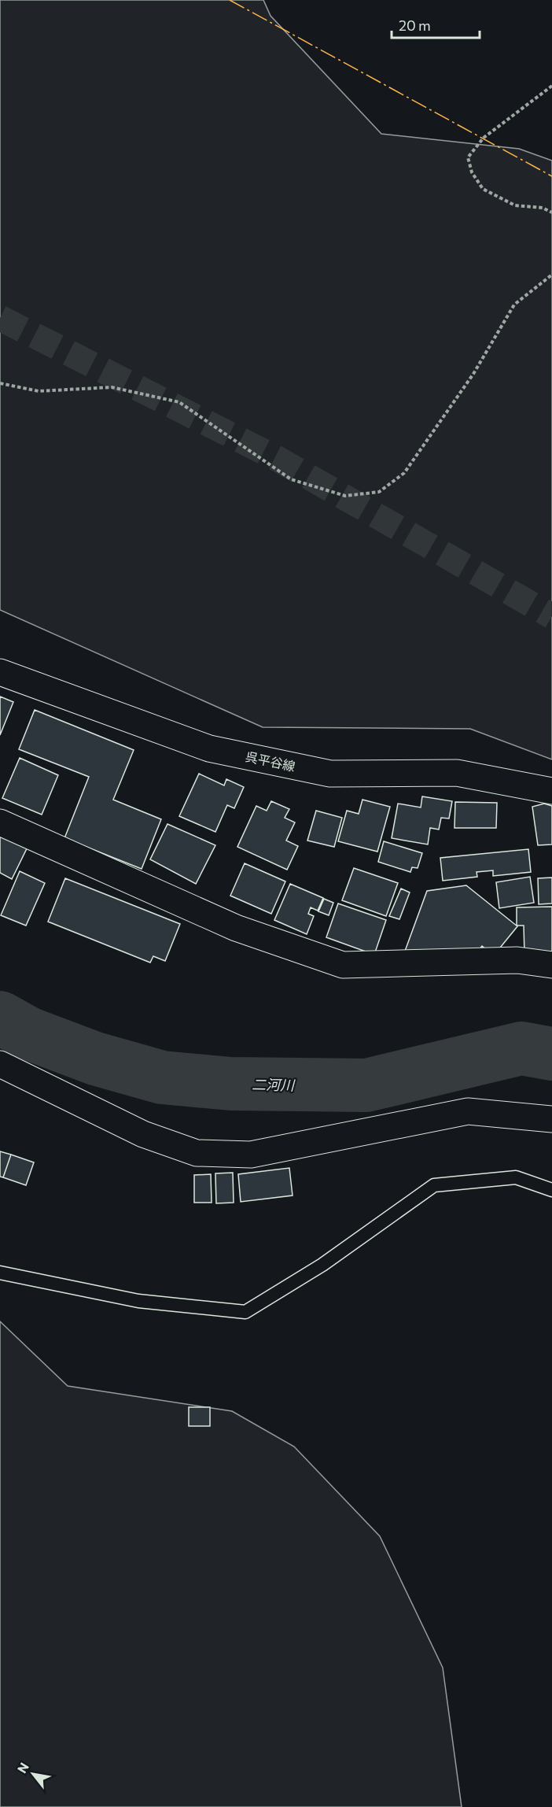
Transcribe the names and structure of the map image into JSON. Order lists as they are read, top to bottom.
{
  "streets": {
    "street": ["呉平谷線"]
  },
  "water": ["二河川"],
  "scale_bar": "20 m",
  "north": "top left"
}
